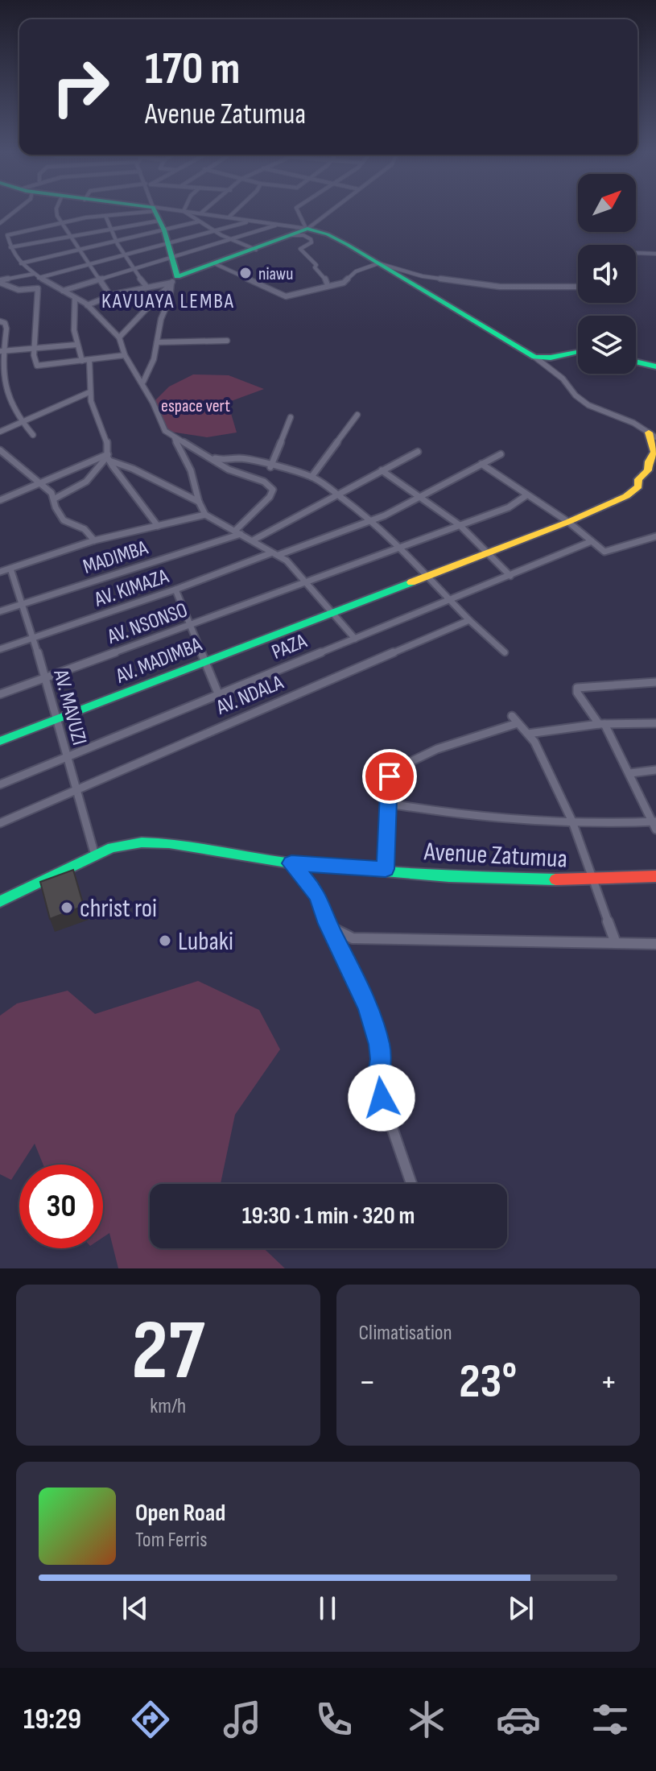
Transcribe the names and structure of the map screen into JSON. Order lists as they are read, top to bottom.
{
  "streets": {
    "street": [
      "MADIMBA",
      "AV. KIMAZA",
      "AV. NSONSO",
      "PAZA",
      "AV. MADIMBA",
      "AV. NDALA",
      "AV. MAVUZI",
      "Avenue Zatumua"
    ]
  },
  "crossings": [
    ["MADIMBA", "AV. MAVUZI"],
    ["AV. KIMAZA", "AV. MAVUZI"],
    ["AV. NSONSO", "AV. MAVUZI"],
    ["PAZA", "AV. MAVUZI"],
    ["AV. MADIMBA", "AV. MAVUZI"],
    ["AV. NDALA", "AV. MAVUZI"],
    ["AV. MAVUZI", "Avenue Zatumua"]
  ],
  "districts": ["KAVUAYA LEMBA"],
  "parks": ["espace vert"],
  "places": ["niawu", "christ roi", "Lubaki"],
  "north": "top right",
  "page": {
    "turn": ["170 m", "Avenue Zatumua"],
    "limit": "30",
    "trip": "19:30 · 1 min · 320 m",
    "tile": [
      ["27", "km/h"],
      "Climatisation"
    ],
    "heat": ["−", "23°", "+"],
    "song": ["Open Road", "Tom Ferris"],
    "tabs": "19:29"
  }
}
